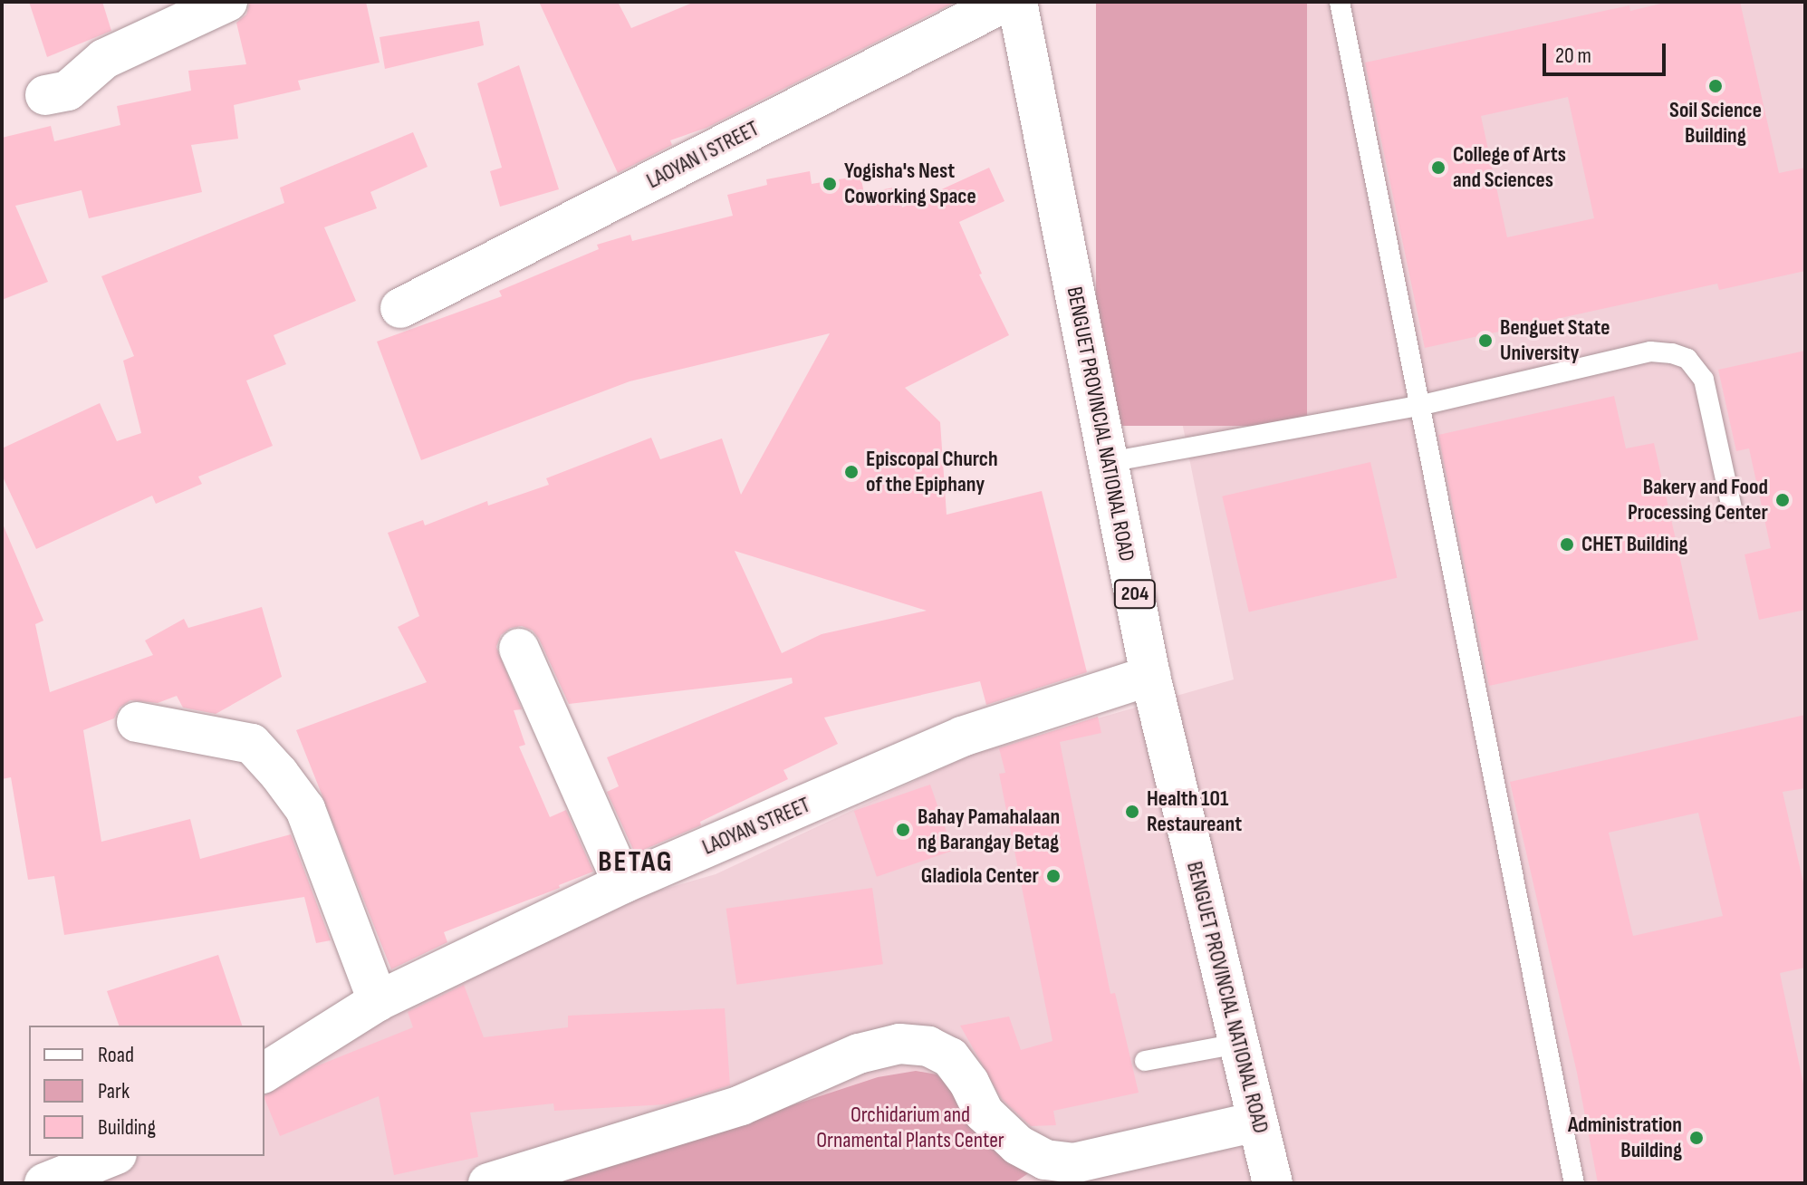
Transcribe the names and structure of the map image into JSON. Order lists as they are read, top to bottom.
{
  "streets": {
    "main road": [
      "LAOYAN I STREET",
      "BENGUET PROVINCIAL NATIONAL ROAD",
      "204",
      "LAOYAN STREET"
    ]
  },
  "crossings": [
    ["BENGUET PROVINCIAL NATIONAL ROAD", "LAOYAN STREET"]
  ],
  "districts": ["BETAG"],
  "parks": ["Orchidarium and Ornamental Plants Center"],
  "places": [
    "Soil Science Building",
    "College of Arts and Sciences",
    "Yogisha's Nest Coworking Space",
    "Benguet State University",
    "Episcopal Church of the Epiphany",
    "Bakery and Food Processing Center",
    "CHET Building",
    "Health 101 Restaureant",
    "Bahay Pamahalaan ng Barangay Betag",
    "Gladiola Center",
    "Administration Building"
  ],
  "legend": ["Road", "Park", "Building"],
  "scale_bar": "20 m"
}
